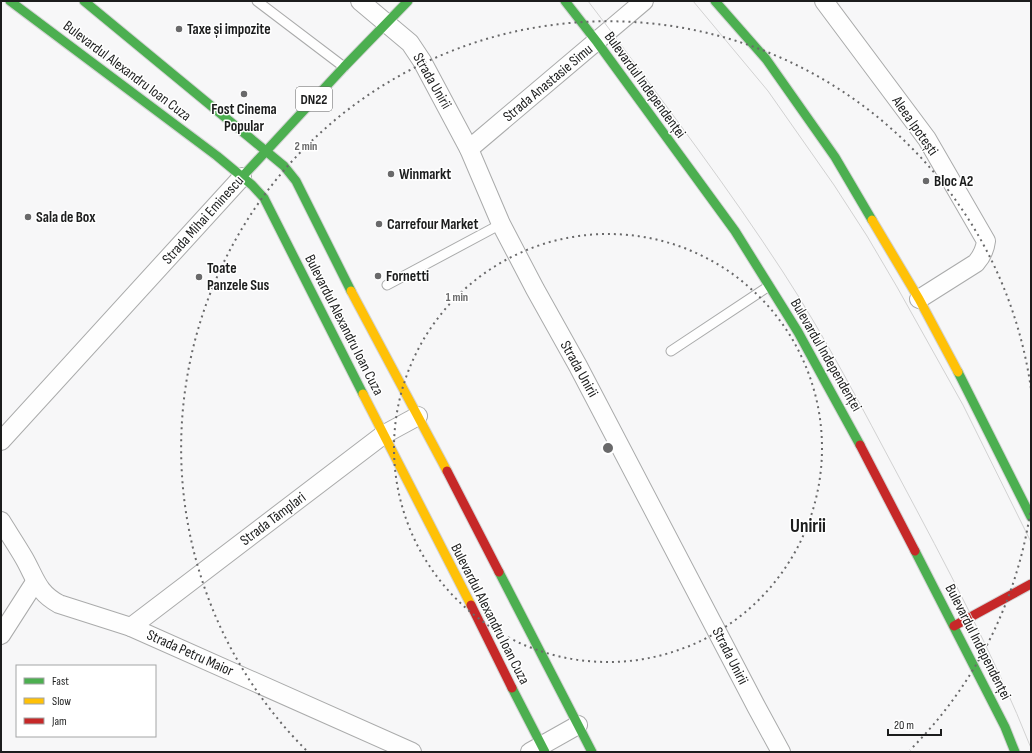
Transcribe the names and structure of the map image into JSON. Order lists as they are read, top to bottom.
{
  "streets": {
    "main road": [
      "Bulevardul Alexandru Ioan Cuza",
      "Bulevardul Independenței",
      "DN22",
      "Strada Mihai Eminescu"
    ],
    "street": [
      "Strada Unirii",
      "Strada Anastasie Simu",
      "Aleea Ipotești",
      "Strada Tâmplari",
      "Strada Petru Maior"
    ]
  },
  "crossings": [
    ["Bulevardul Alexandru Ioan Cuza", "Strada Mihai Eminescu"],
    ["Bulevardul Alexandru Ioan Cuza", "Strada Tâmplari"],
    ["Strada Unirii", "Strada Anastasie Simu"],
    ["Strada Unirii", "Strada Mihai Eminescu"],
    ["Strada Anastasie Simu", "Bulevardul Independenței"],
    ["Strada Tâmplari", "Strada Petru Maior"]
  ],
  "districts": ["Unirii"],
  "places": [
    "Taxe și impozite",
    "Fost Cinema Popular",
    "Winmarkt",
    "Bloc A2",
    "Sala de Box",
    "Carrefour Market",
    "Fornetti",
    "Toate Panzele Sus"
  ],
  "legend": ["Fast", "Slow", "Jam"],
  "scale_bar": "20 m",
  "rings": ["2 min", "1 min"]
}
